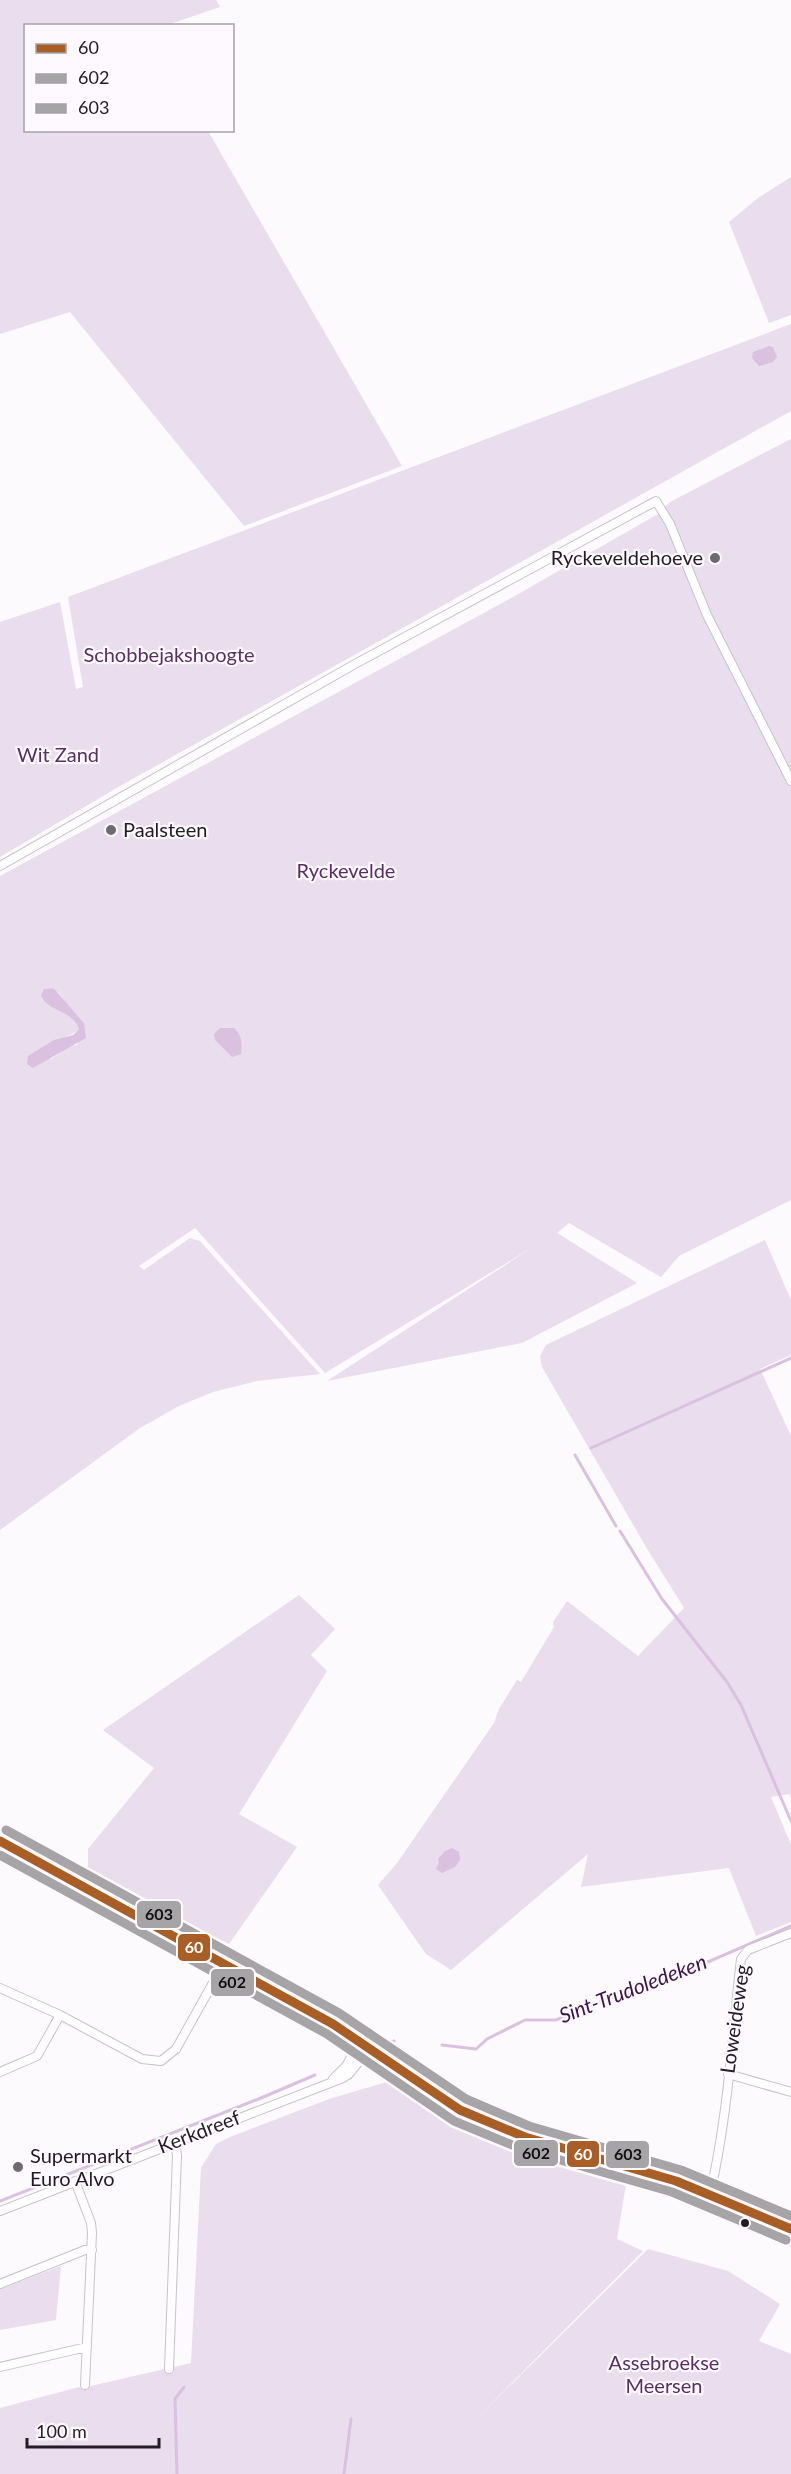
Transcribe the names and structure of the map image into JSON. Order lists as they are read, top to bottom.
{
  "streets": {
    "street": ["Loweideweg", "Kerkdreef"]
  },
  "water": ["Sint-Trudoledeken"],
  "parks": [
    "Schobbejakshoogte",
    "Wit Zand",
    "Ryckevelde",
    "Assebroekse Meersen"
  ],
  "places": ["Ryckeveldehoeve", "Paalsteen", "Supermarkt Euro Alvo"],
  "lines": ["transit line 603", "transit line 60", "transit line 602"],
  "legend": ["60", "602", "603"],
  "scale_bar": "100 m"
}
